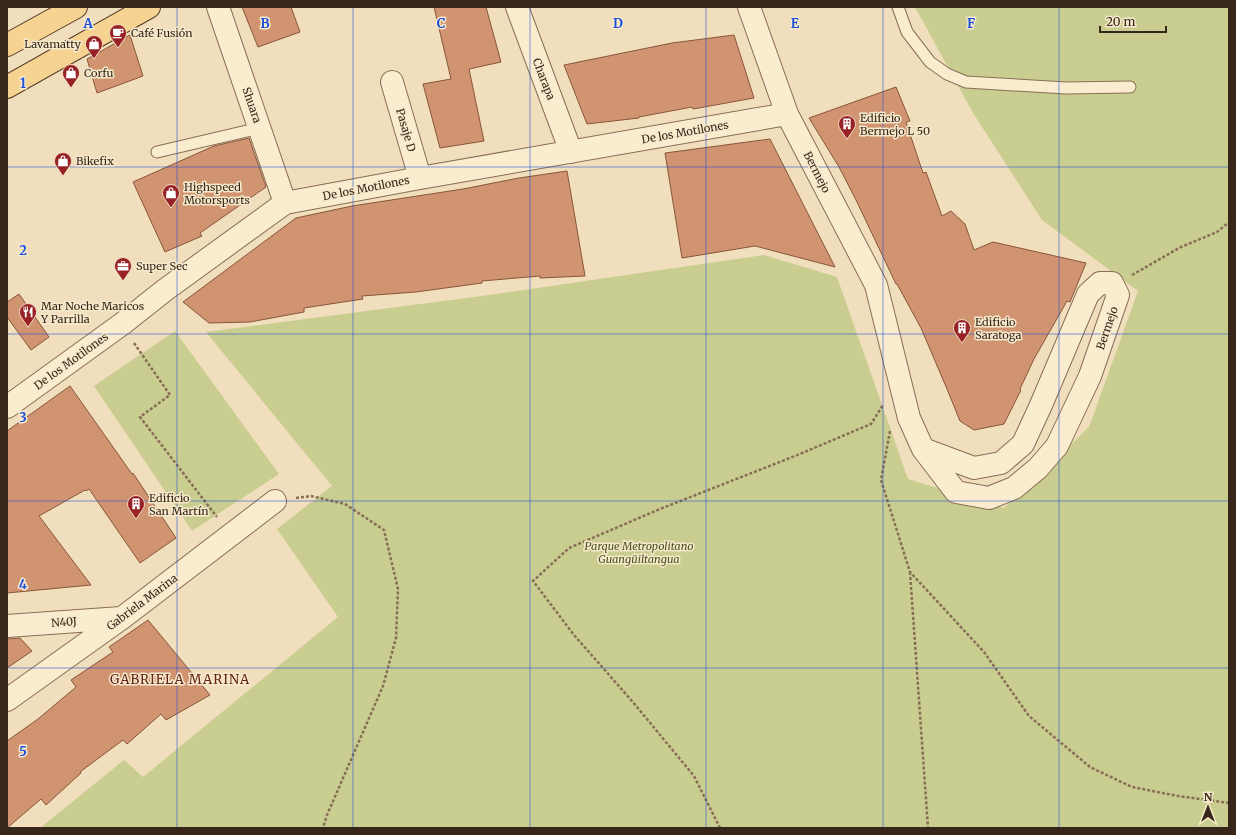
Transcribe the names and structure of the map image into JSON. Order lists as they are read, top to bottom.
{
  "streets": {
    "street": [
      "Charapa",
      "Shuara",
      "Pasaje D",
      "De los Motilones",
      "Bermejo",
      "Gabriela Marina",
      "N40J"
    ]
  },
  "crossings": [
    ["Charapa", "De los Motilones"],
    ["Shuara", "De los Motilones"],
    ["Pasaje D", "De los Motilones"],
    ["De los Motilones", "Bermejo"],
    ["Gabriela Marina", "N40J"]
  ],
  "districts": ["GABRIELA MARINA"],
  "parks": ["Parque Metropolitano Guangüiltangua"],
  "places": {
    "cafe": ["Café Fusión"],
    "shop": [
      "Lavamatty",
      "Corfu",
      "Bikefix",
      "Highspeed Motorsports"
    ],
    "building": ["Edificio Bermejo L 50", "Edificio Saratoga", "Edificio San Martín"],
    "office": ["Super Sec"],
    "restaurant": ["Mar Noche Maricos Y Parrilla"]
  },
  "scale_bar": "20 m",
  "north": "top",
  "grid": {
    "columns": [
      "A",
      "B",
      "C",
      "D",
      "E",
      "F"
    ],
    "rows": [
      "1",
      "2",
      "3",
      "4",
      "5"
    ]
  }
}
